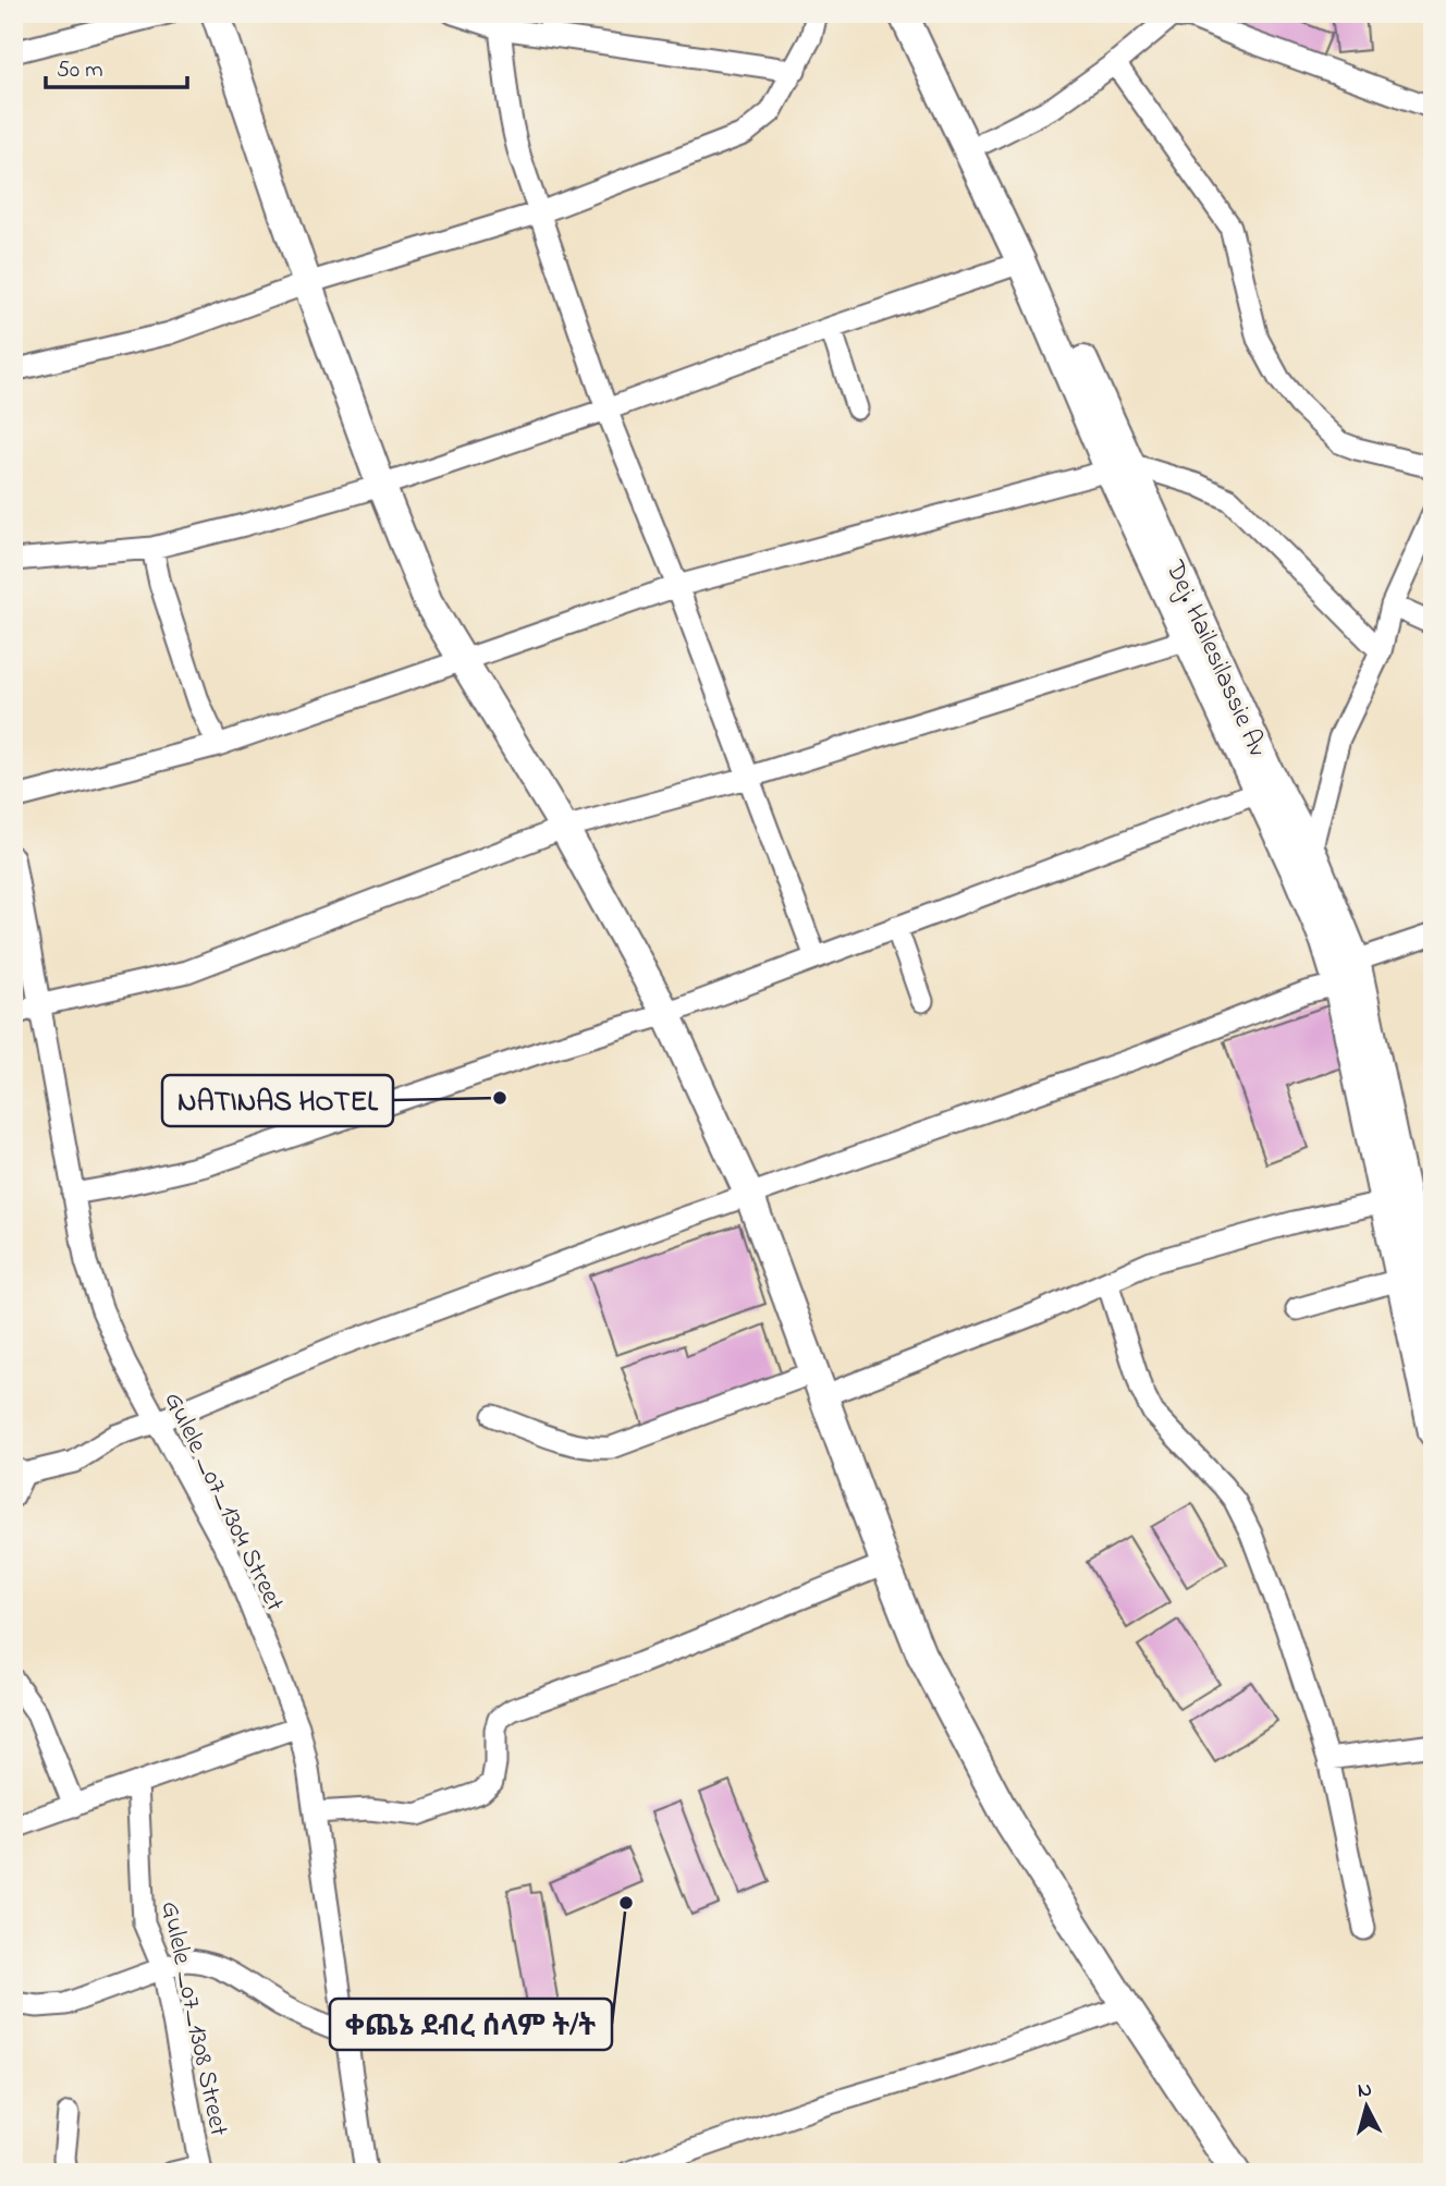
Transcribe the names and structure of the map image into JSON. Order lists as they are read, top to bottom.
{
  "streets": {
    "main road": ["Dej. Hailesilassie Av"],
    "street": ["Gulele _07_1304 Street", "Gulele _07_1308 Street"]
  },
  "places": ["NATINAS HOTEL", "ቀጨኔ ደብረ ሰላም ት/ት"],
  "scale_bar": "50 m",
  "north": "top"
}
